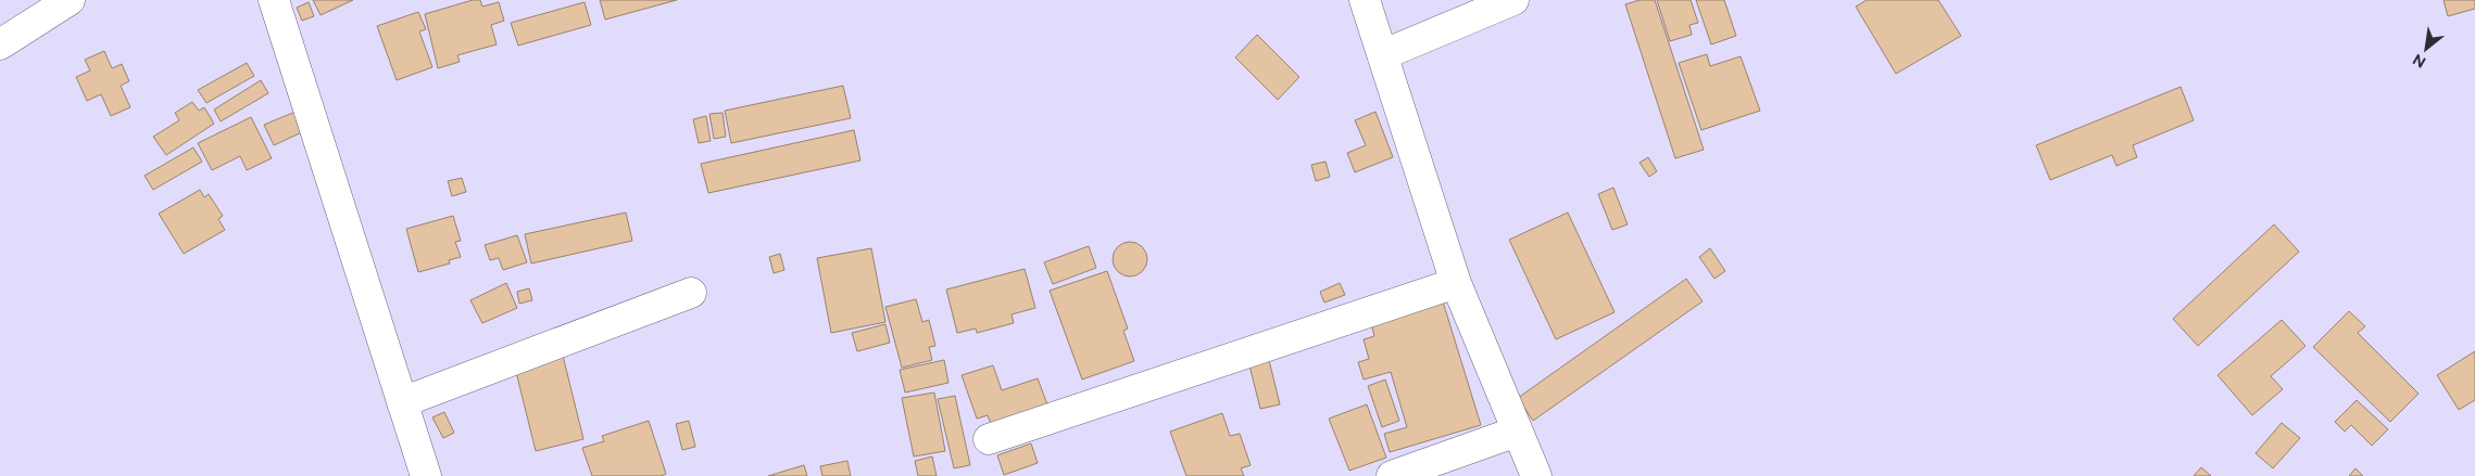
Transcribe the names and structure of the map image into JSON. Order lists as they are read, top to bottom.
{
  "north": "bottom left"
}
